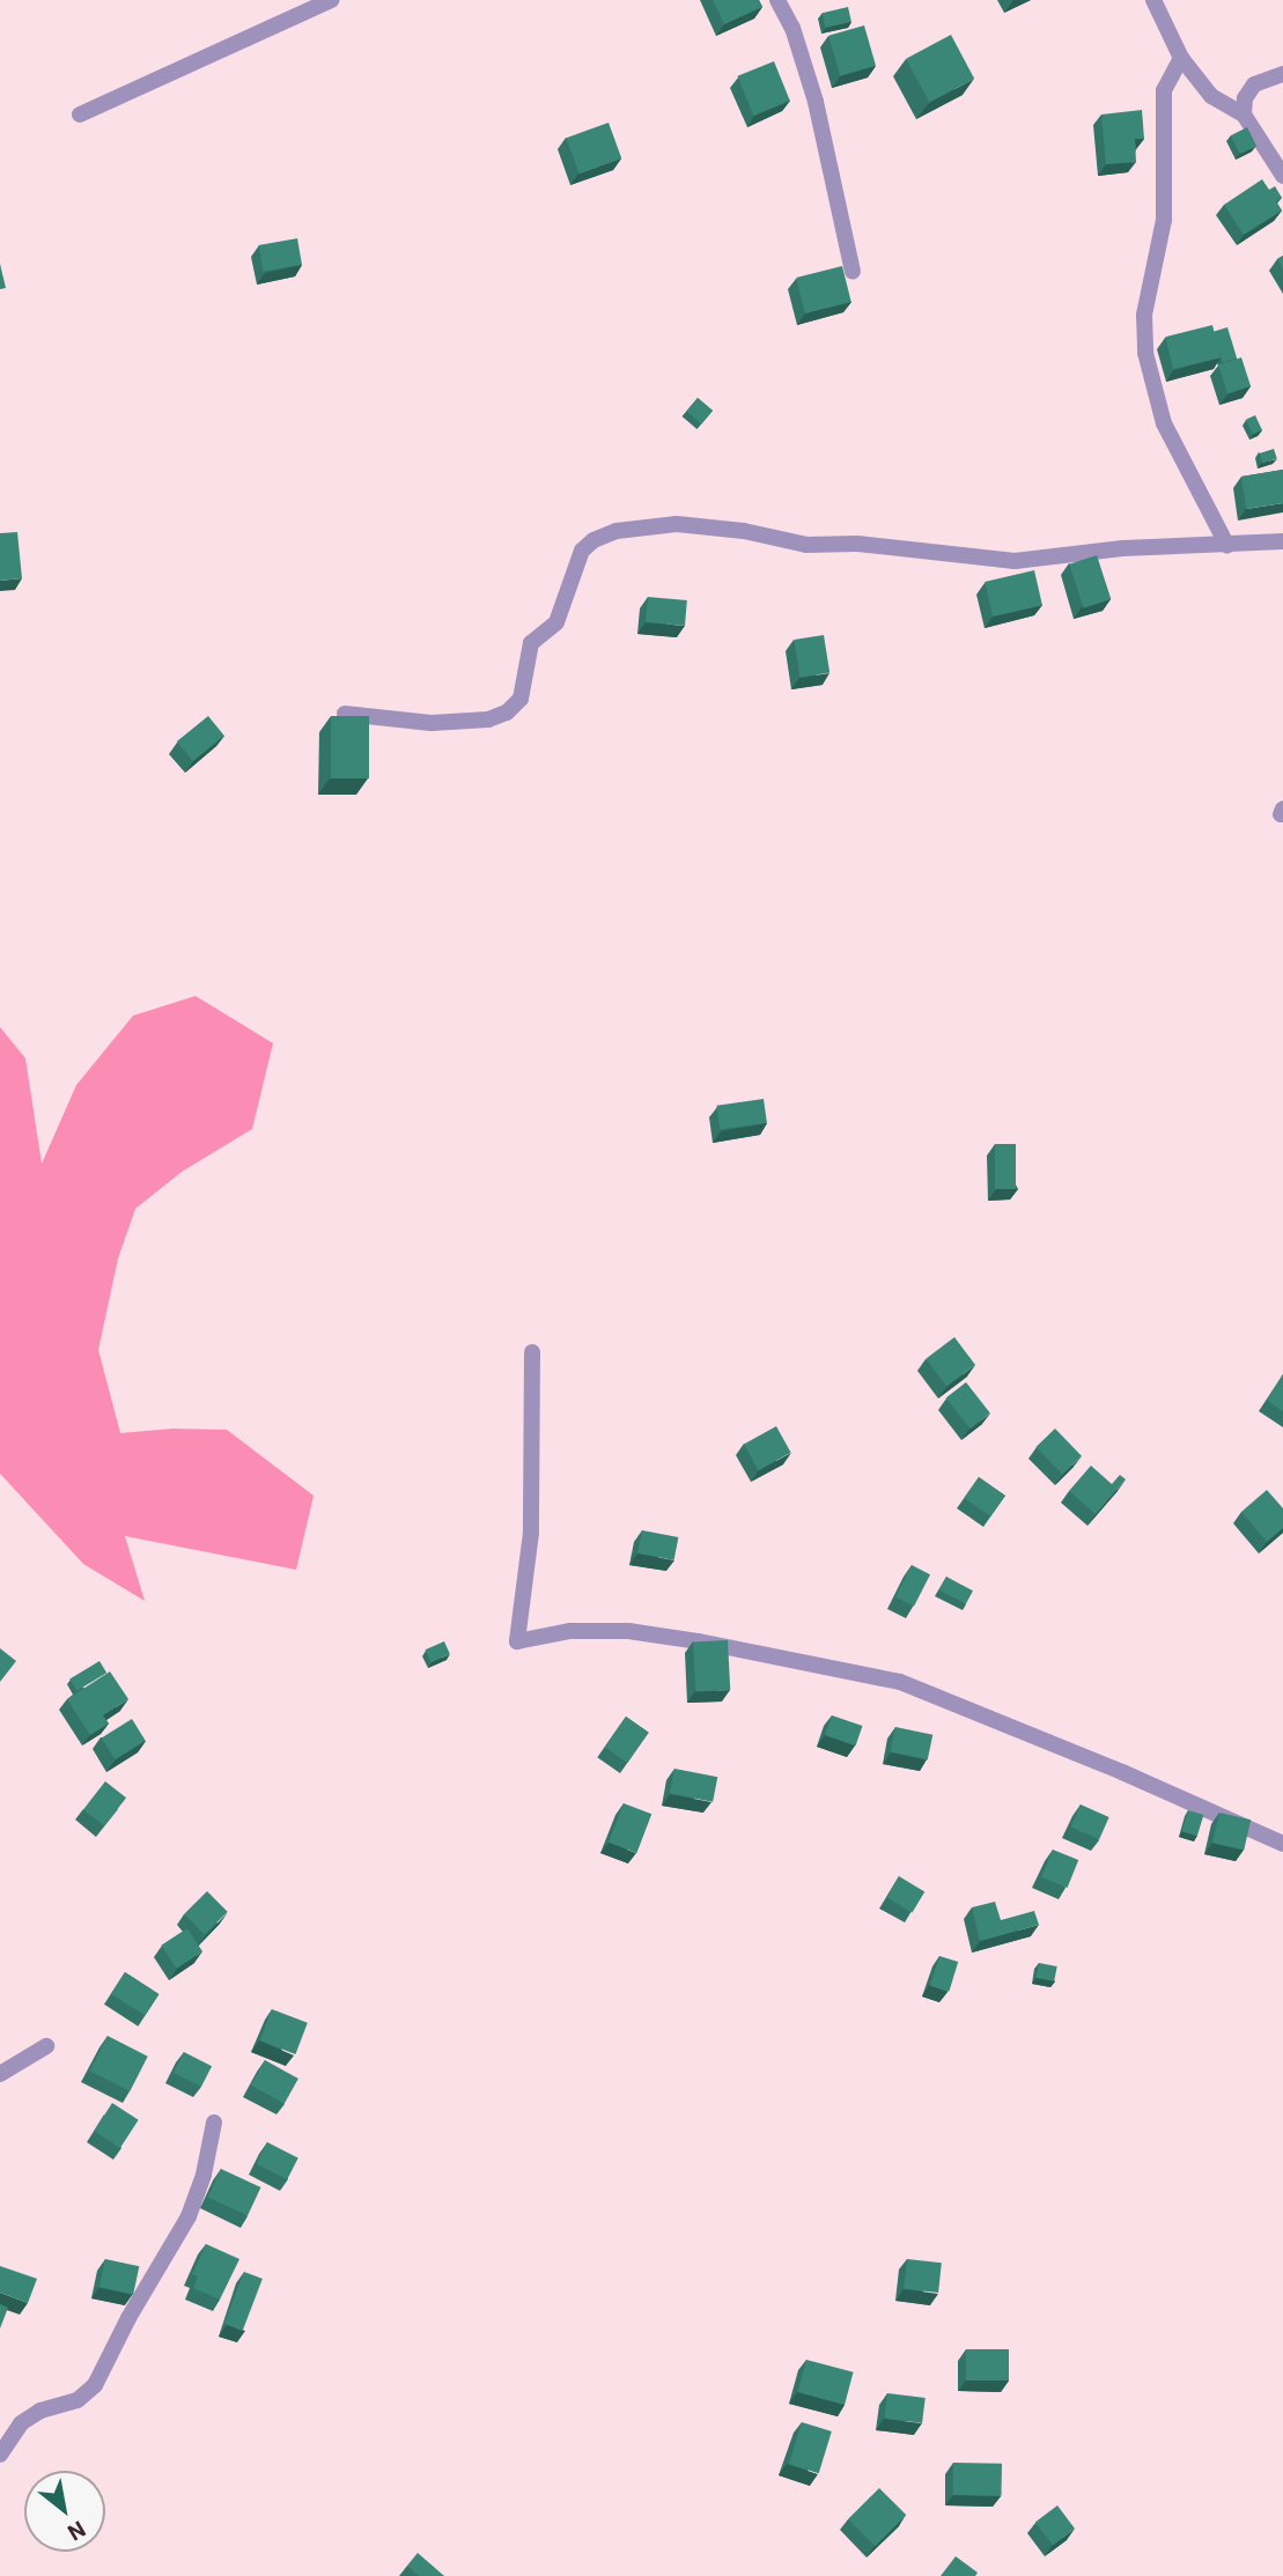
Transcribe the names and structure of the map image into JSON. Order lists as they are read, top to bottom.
{
  "north": "bottom right"
}
